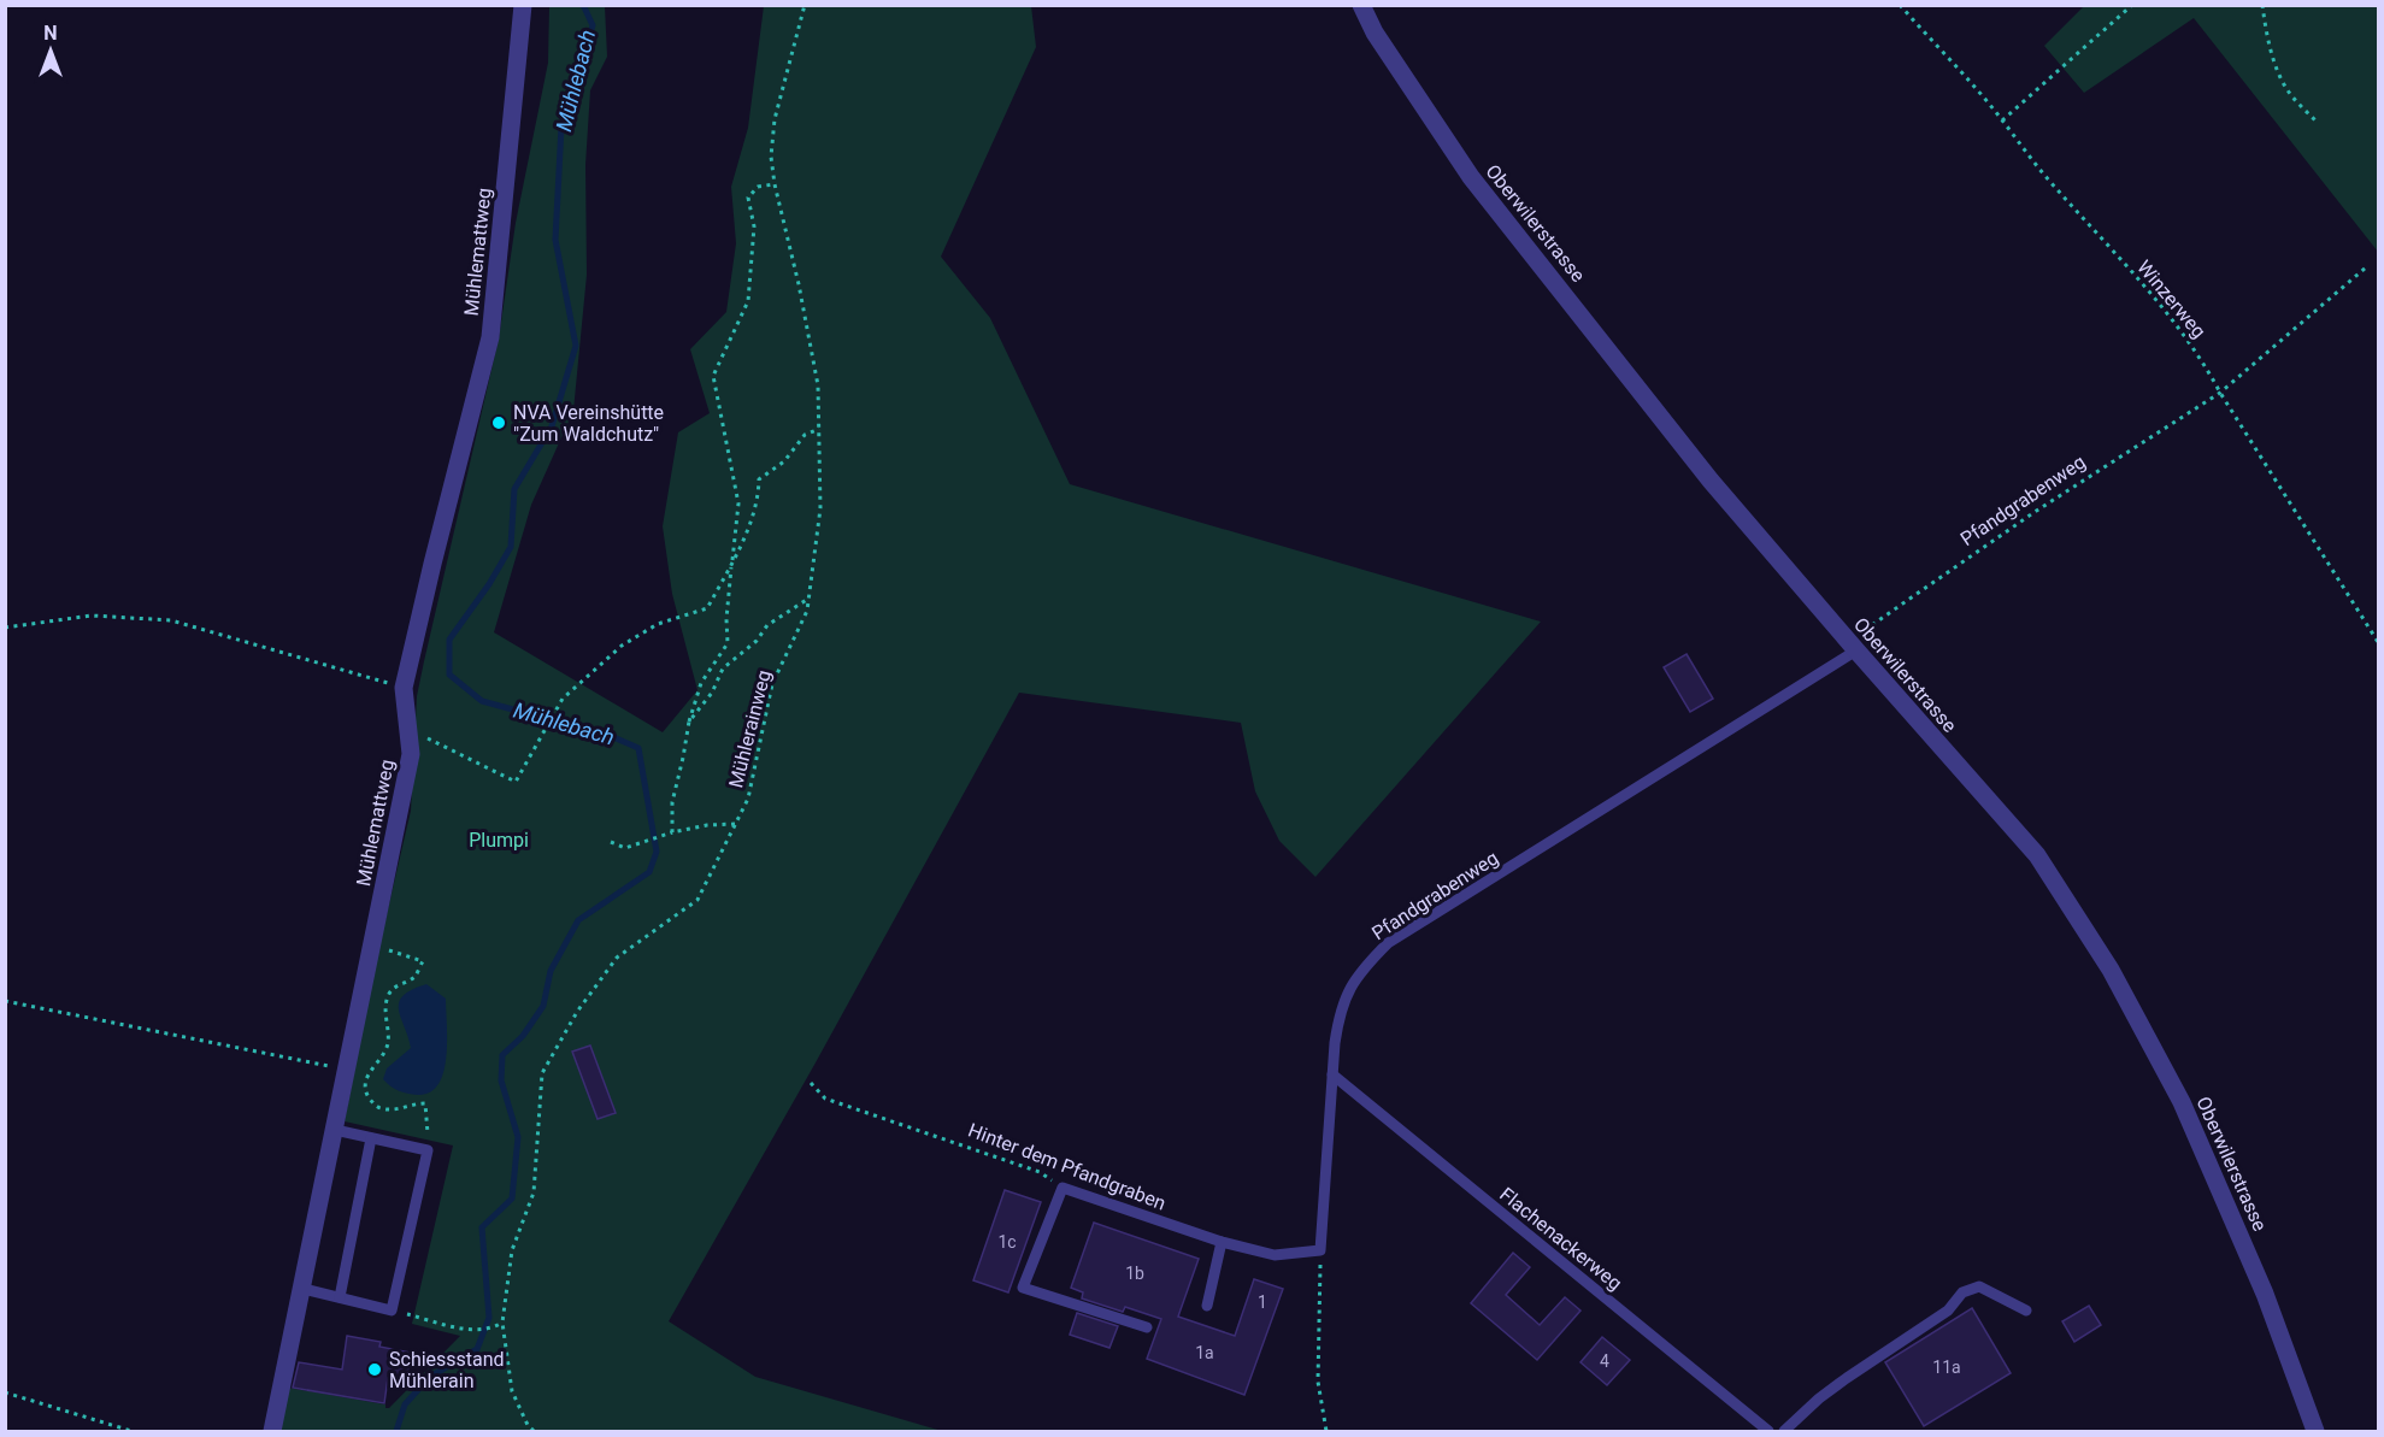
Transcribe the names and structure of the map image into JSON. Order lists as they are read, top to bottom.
{
  "streets": {
    "street": ["Oberwilerstrasse", "Mühlemattweg"],
    "lane": ["Pfandgrabenweg", "Hinter dem Pfandgraben", "Flachenackerweg"],
    "path": ["Winzerweg", "Mühlerainweg"]
  },
  "crossings": [
    ["Oberwilerstrasse", "Pfandgrabenweg"],
    ["Winzerweg", "Pfandgrabenweg"],
    ["Pfandgrabenweg", "Hinter dem Pfandgraben"],
    ["Pfandgrabenweg", "Flachenackerweg"]
  ],
  "water": ["Mühlebach"],
  "parks": ["Plumpi"],
  "places": ["NVA Vereinshütte \"Zum Waldchutz\"", "Schiessstand Mühlerain"],
  "house_numbers": [
    "1c",
    "1b",
    "1",
    "1a",
    "4",
    "11a"
  ],
  "north": "top"
}
